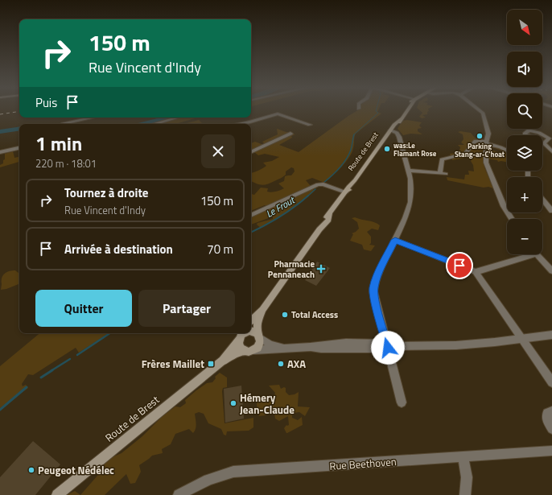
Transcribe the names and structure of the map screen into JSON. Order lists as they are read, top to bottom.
{
  "streets": {
    "main road": ["Route de Brest"],
    "street": ["Rue Beethoven"]
  },
  "water": ["Le Frout"],
  "places": {
    "other": [
      "Parking Stang-ar-C'hoat",
      "was:Le Flamant Rose",
      "Total Access",
      "AXA",
      "Hémery Jean-Claude",
      "Peugeot Nédélec"
    ],
    "health": ["Pharmacie Pennaneach"],
    "transit": ["Frères Maillet"]
  },
  "north": "bottom right",
  "page": {
    "map_buttons": ["+", "−"],
    "turn": ["150 m", "Rue Vincent d'Indy"],
    "then": "Puis",
    "heading": ["1 min", "220 m · 18:01"],
    "list": [
      {
        "name": "Tournez à droite",
        "note": "Rue Vincent d'Indy",
        "value": "150 m"
      },
      {
        "name": "Arrivée à destination",
        "value": "70 m"
      }
    ],
    "buttons": ["Quitter", "Partager"]
  }
}
